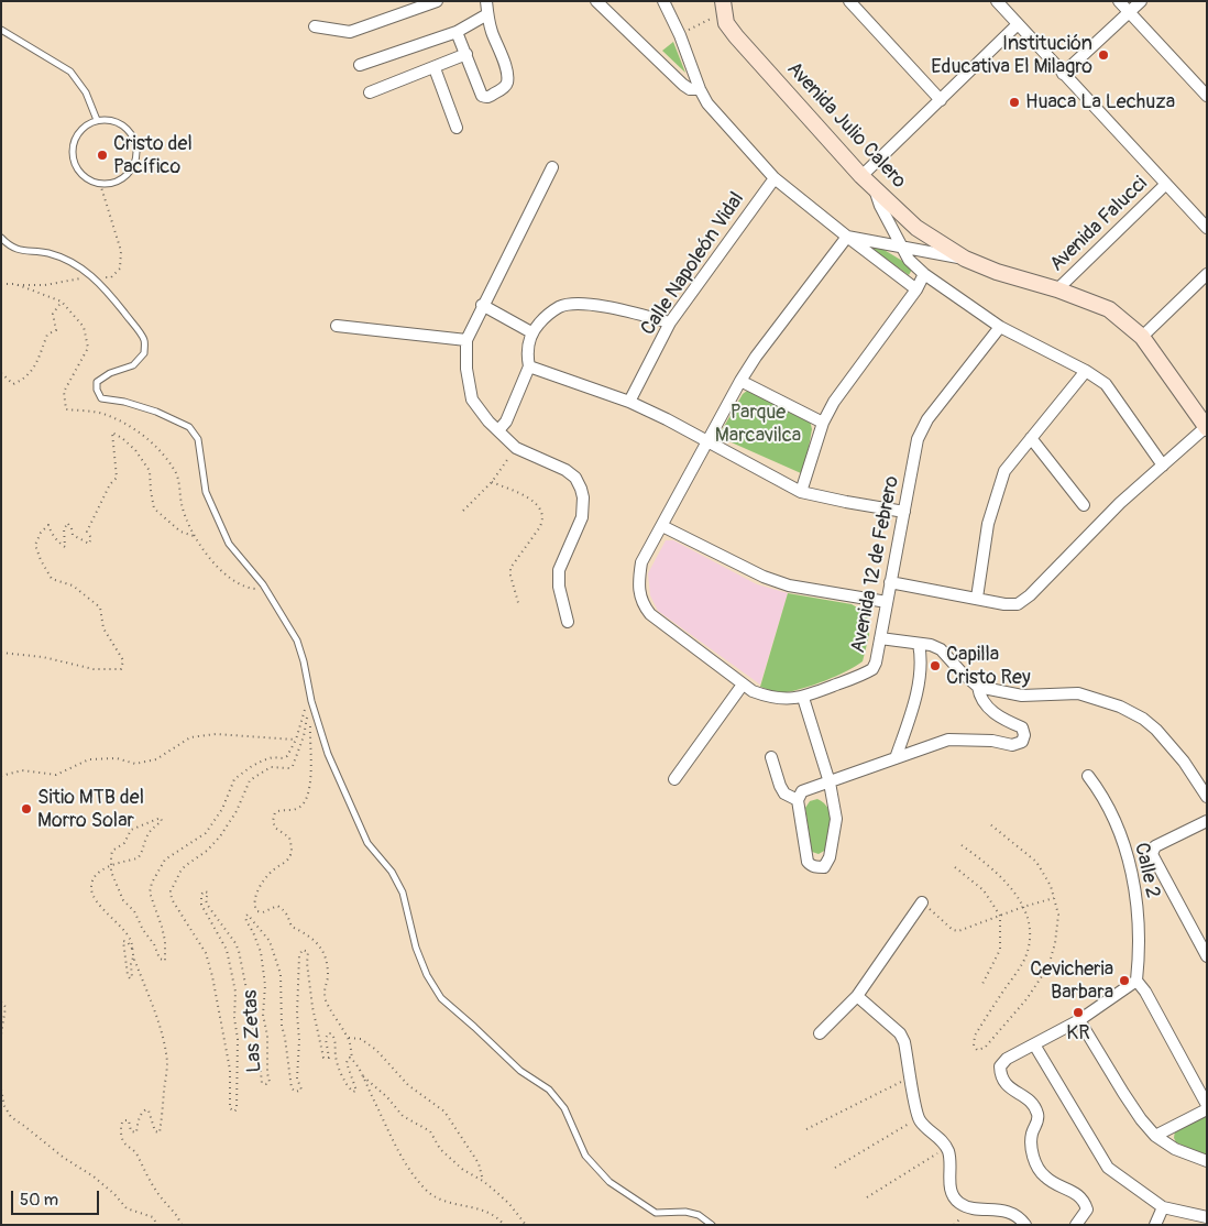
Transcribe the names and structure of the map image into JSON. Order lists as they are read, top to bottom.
{
  "streets": {
    "street": [
      "Avenida Julio Calero",
      "Avenida Falucci",
      "Calle Napoleón Vidal",
      "Avenida 12 de Febrero",
      "Calle 2"
    ],
    "path": ["Las Zetas"]
  },
  "crossings": [
    ["Avenida Julio Calero", "Avenida Falucci"],
    ["Avenida Julio Calero", "Avenida 12 de Febrero"]
  ],
  "parks": ["Parque Marcavilca"],
  "places": [
    "Institución Educativa El Milagro",
    "Huaca La Lechuza",
    "Cristo del Pacífico",
    "Capilla Cristo Rey",
    "Sitio MTB del Morro Solar",
    "Cevicheria Barbara",
    "KR"
  ],
  "scale_bar": "50 m"
}
